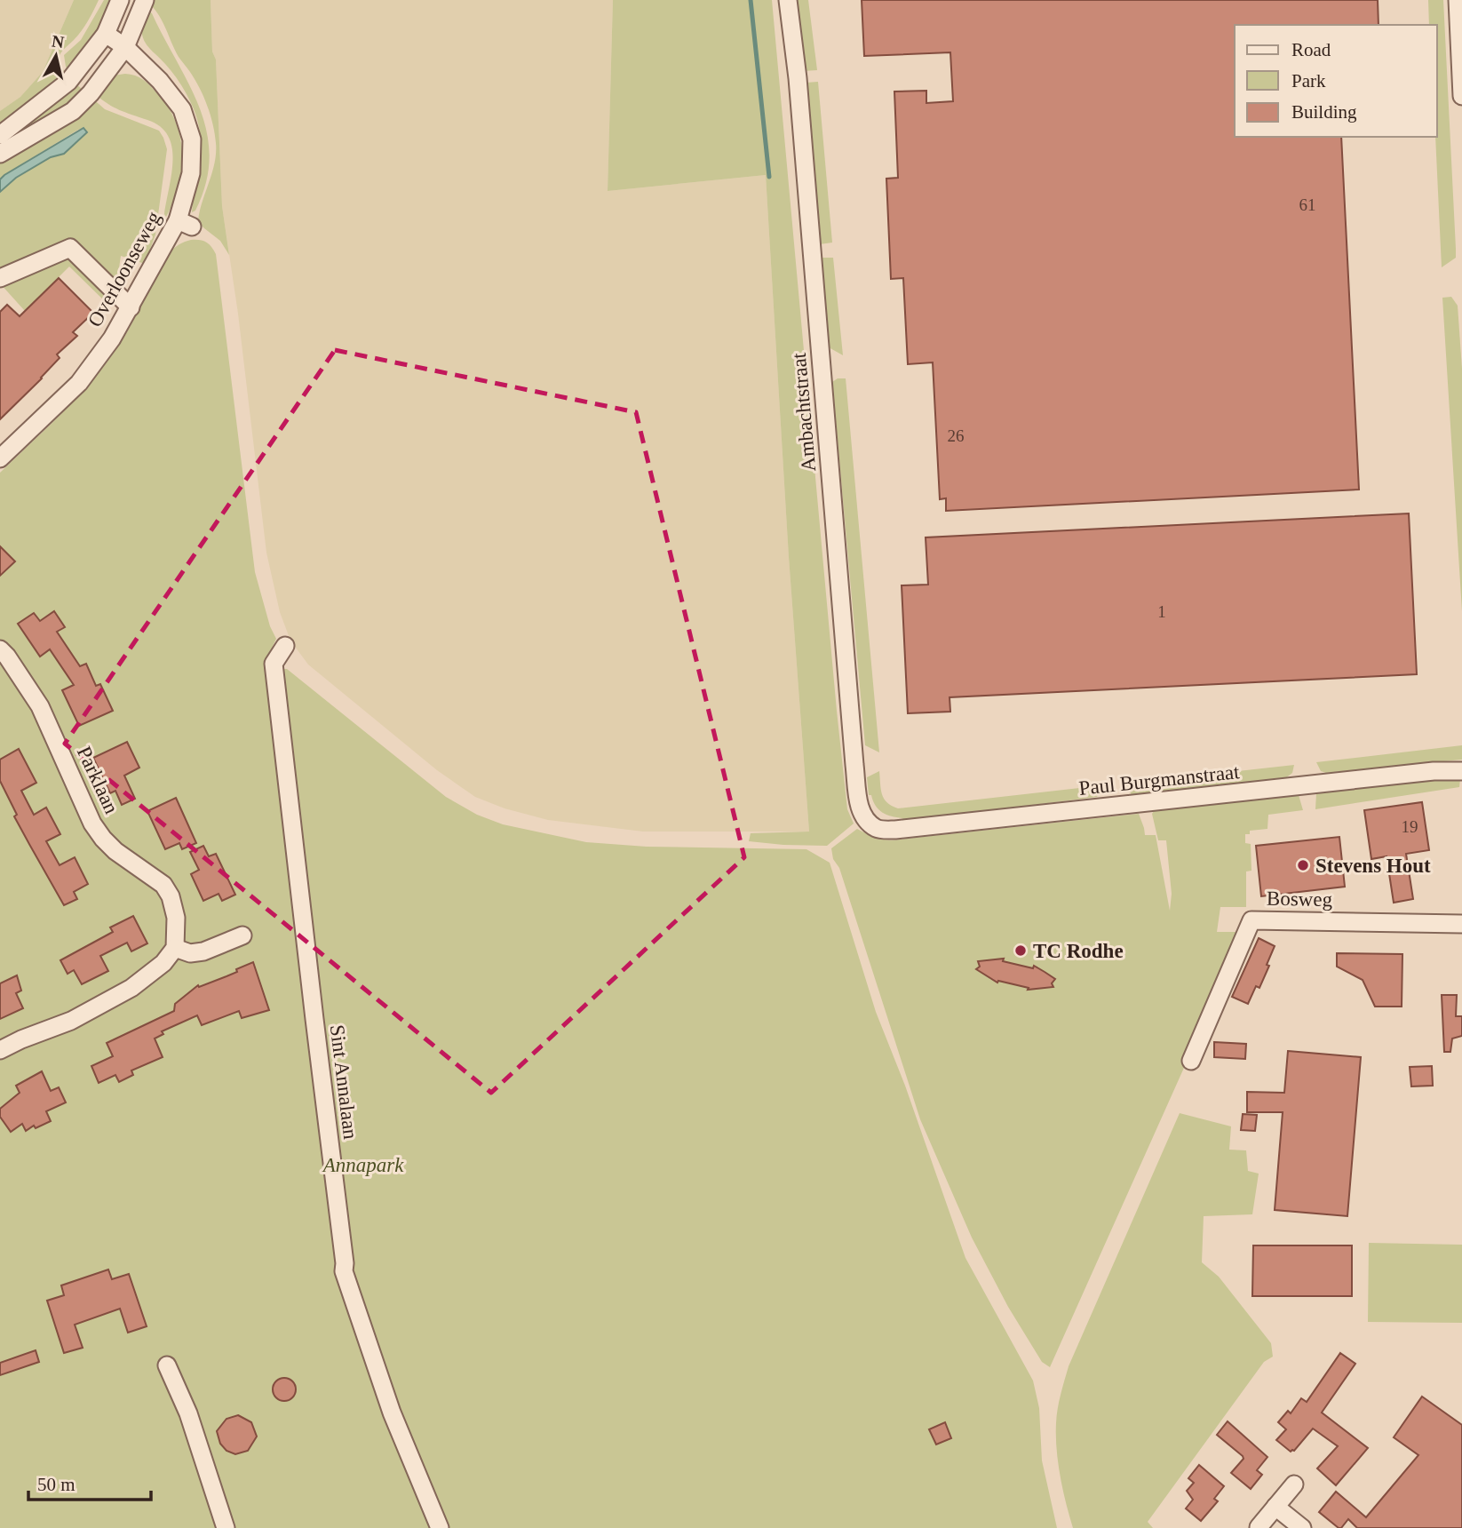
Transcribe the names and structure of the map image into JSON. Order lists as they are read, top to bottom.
{
  "streets": {
    "street": [
      "Overloonseweg",
      "Ambachtstraat",
      "Parklaan",
      "Paul Burgmanstraat",
      "Bosweg",
      "Sint Annalaan"
    ]
  },
  "crossings": [
    ["Ambachtstraat", "Paul Burgmanstraat"]
  ],
  "parks": ["Annapark"],
  "places": ["Stevens Hout", "TC Rodhe"],
  "house_numbers": [
    "61",
    "26",
    "1",
    "19"
  ],
  "legend": ["Road", "Park", "Building"],
  "scale_bar": "50 m",
  "north": "top"
}
